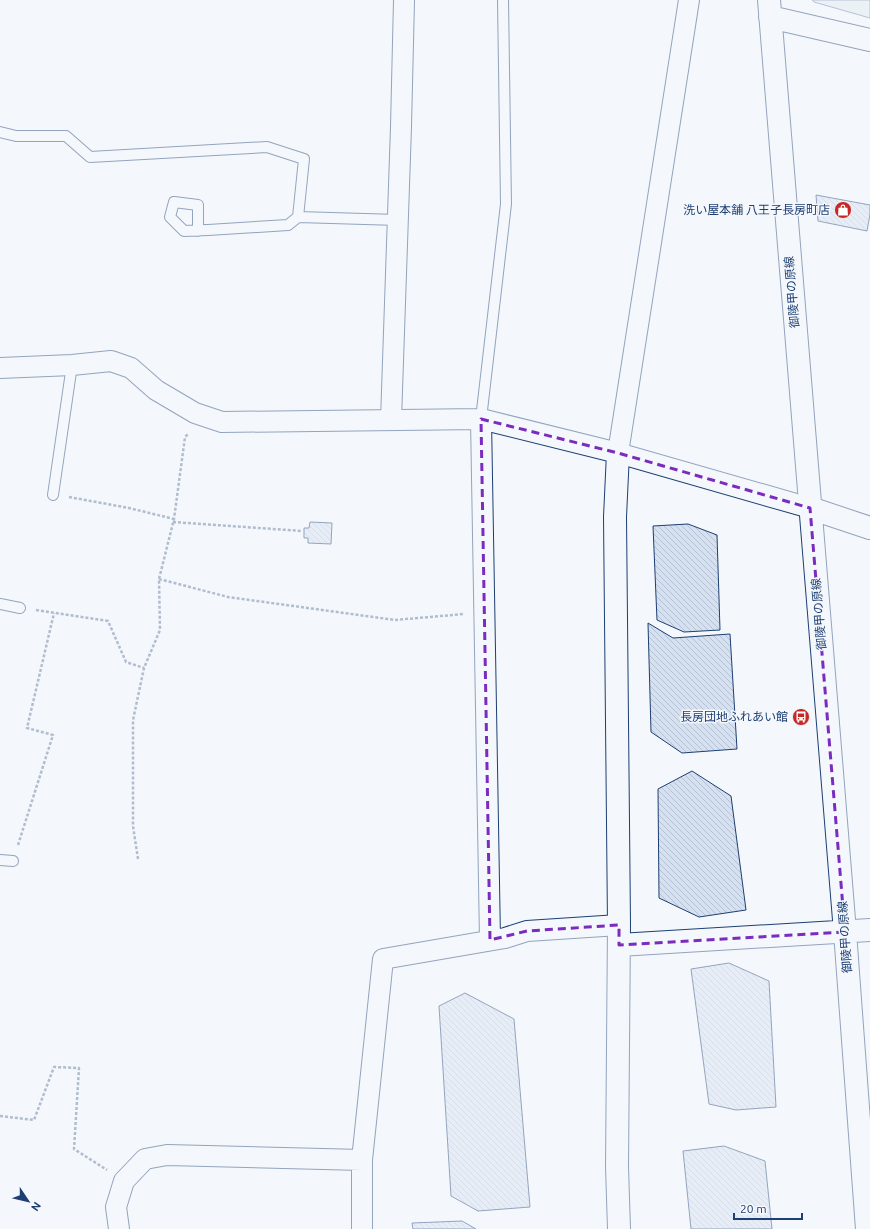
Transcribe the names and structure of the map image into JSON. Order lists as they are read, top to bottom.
{
  "streets": {
    "street": ["御陵甲の原線"]
  },
  "places": {
    "shop": ["洗い屋本舗 八王子長房町店"],
    "bus stop": ["長房団地ふれあい館"]
  },
  "scale_bar": "20 m",
  "north": "bottom right"
}
